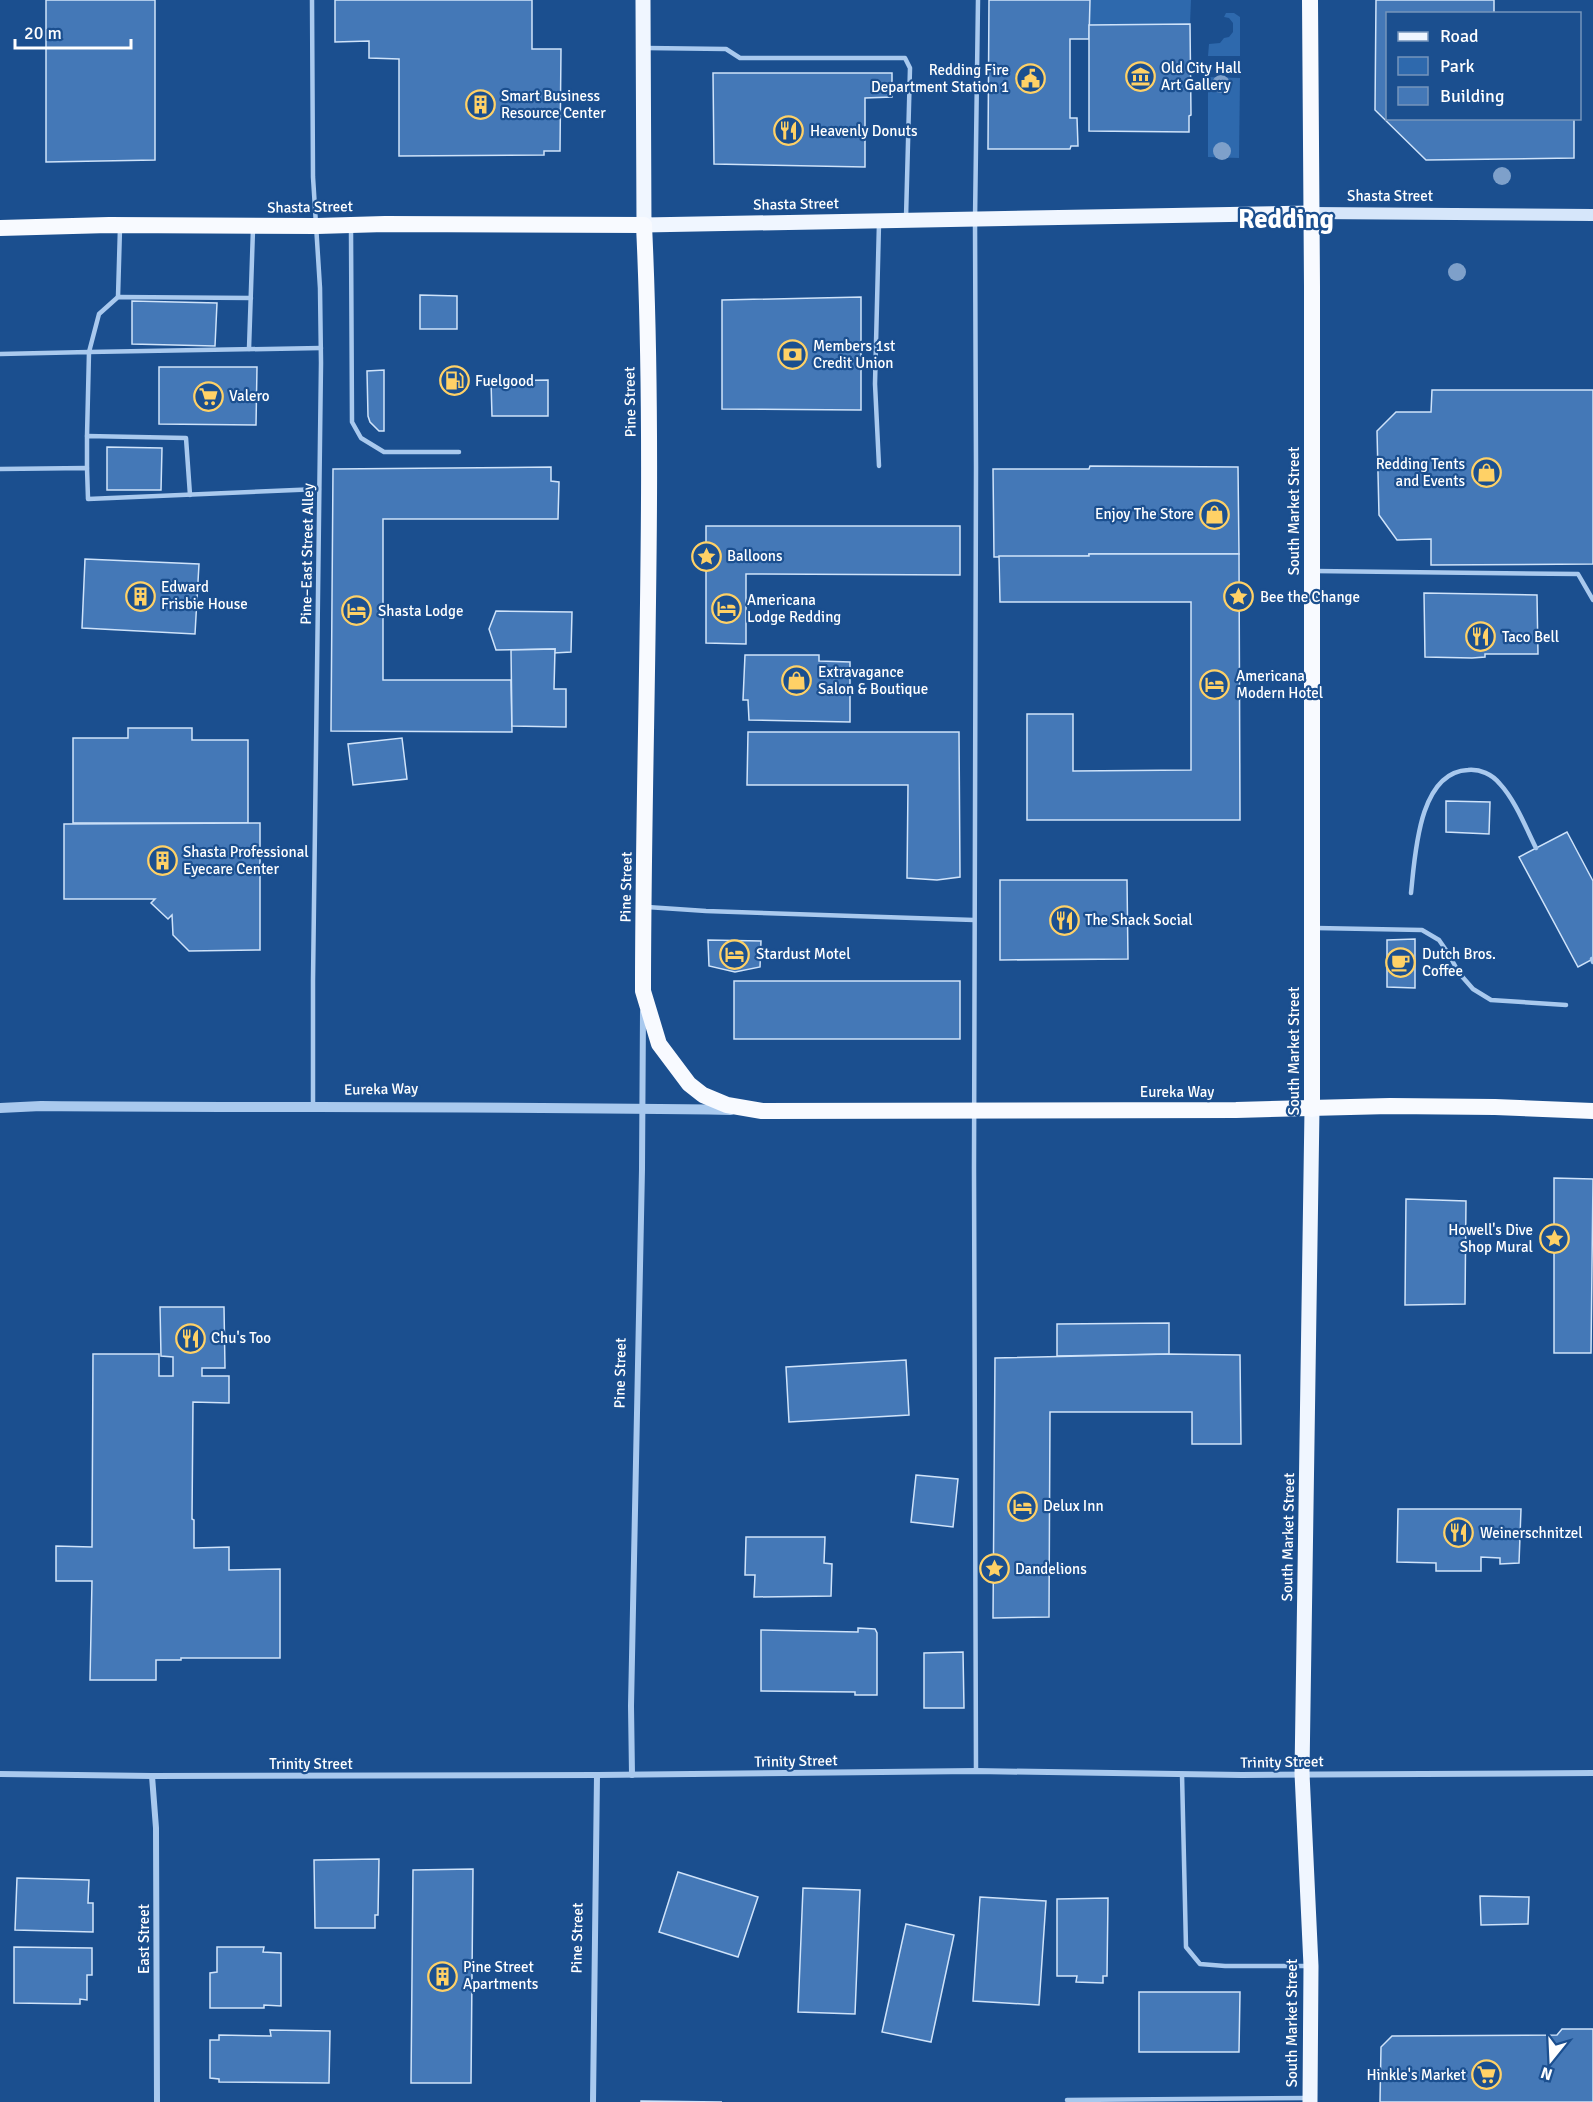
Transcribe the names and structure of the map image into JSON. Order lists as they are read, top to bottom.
{
  "streets": {
    "highway": [
      "Shasta Street",
      "Pine Street",
      "South Market Street",
      "Eureka Way"
    ],
    "street": ["Trinity Street", "East Street"],
    "lane": ["Pine–East Street Alley"]
  },
  "crossings": [
    ["Shasta Street", "Pine Street"],
    ["Shasta Street", "South Market Street"],
    ["Shasta Street", "Pine–East Street Alley"],
    ["Pine Street", "Eureka Way"],
    ["Pine Street", "Trinity Street"],
    ["South Market Street", "Eureka Way"],
    ["South Market Street", "Trinity Street"],
    ["Pine–East Street Alley", "Eureka Way"],
    ["Trinity Street", "East Street"]
  ],
  "districts": ["Redding"],
  "places": {
    "museum": ["Old City Hall Art Gallery"],
    "public building": ["Redding Fire Department Station 1"],
    "building": [
      "Smart Business Resource Center",
      "Edward Frisbie House",
      "Shasta Professional Eyecare Center",
      "Pine Street Apartments"
    ],
    "restaurant": [
      "Heavenly Donuts",
      "Taco Bell",
      "The Shack Social",
      "Chu's Too",
      "Weinerschnitzel"
    ],
    "bank": ["Members 1st Credit Union"],
    "fuel station": ["Fuelgood"],
    "supermarket": ["Valero", "Hinkle's Market"],
    "shop": ["Redding Tents and Events", "Enjoy The Store", "Extravagance Salon & Boutique"],
    "place": [
      "Balloons",
      "Bee the Change",
      "Howell's Dive Shop Mural",
      "Dandelions"
    ],
    "hotel": [
      "Americana Lodge Redding",
      "Shasta Lodge",
      "Americana Modern Hotel",
      "Stardust Motel",
      "Delux Inn"
    ],
    "cafe": ["Dutch Bros. Coffee"]
  },
  "legend": ["Road", "Park", "Building"],
  "scale_bar": "20 m",
  "north": "bottom"
}
